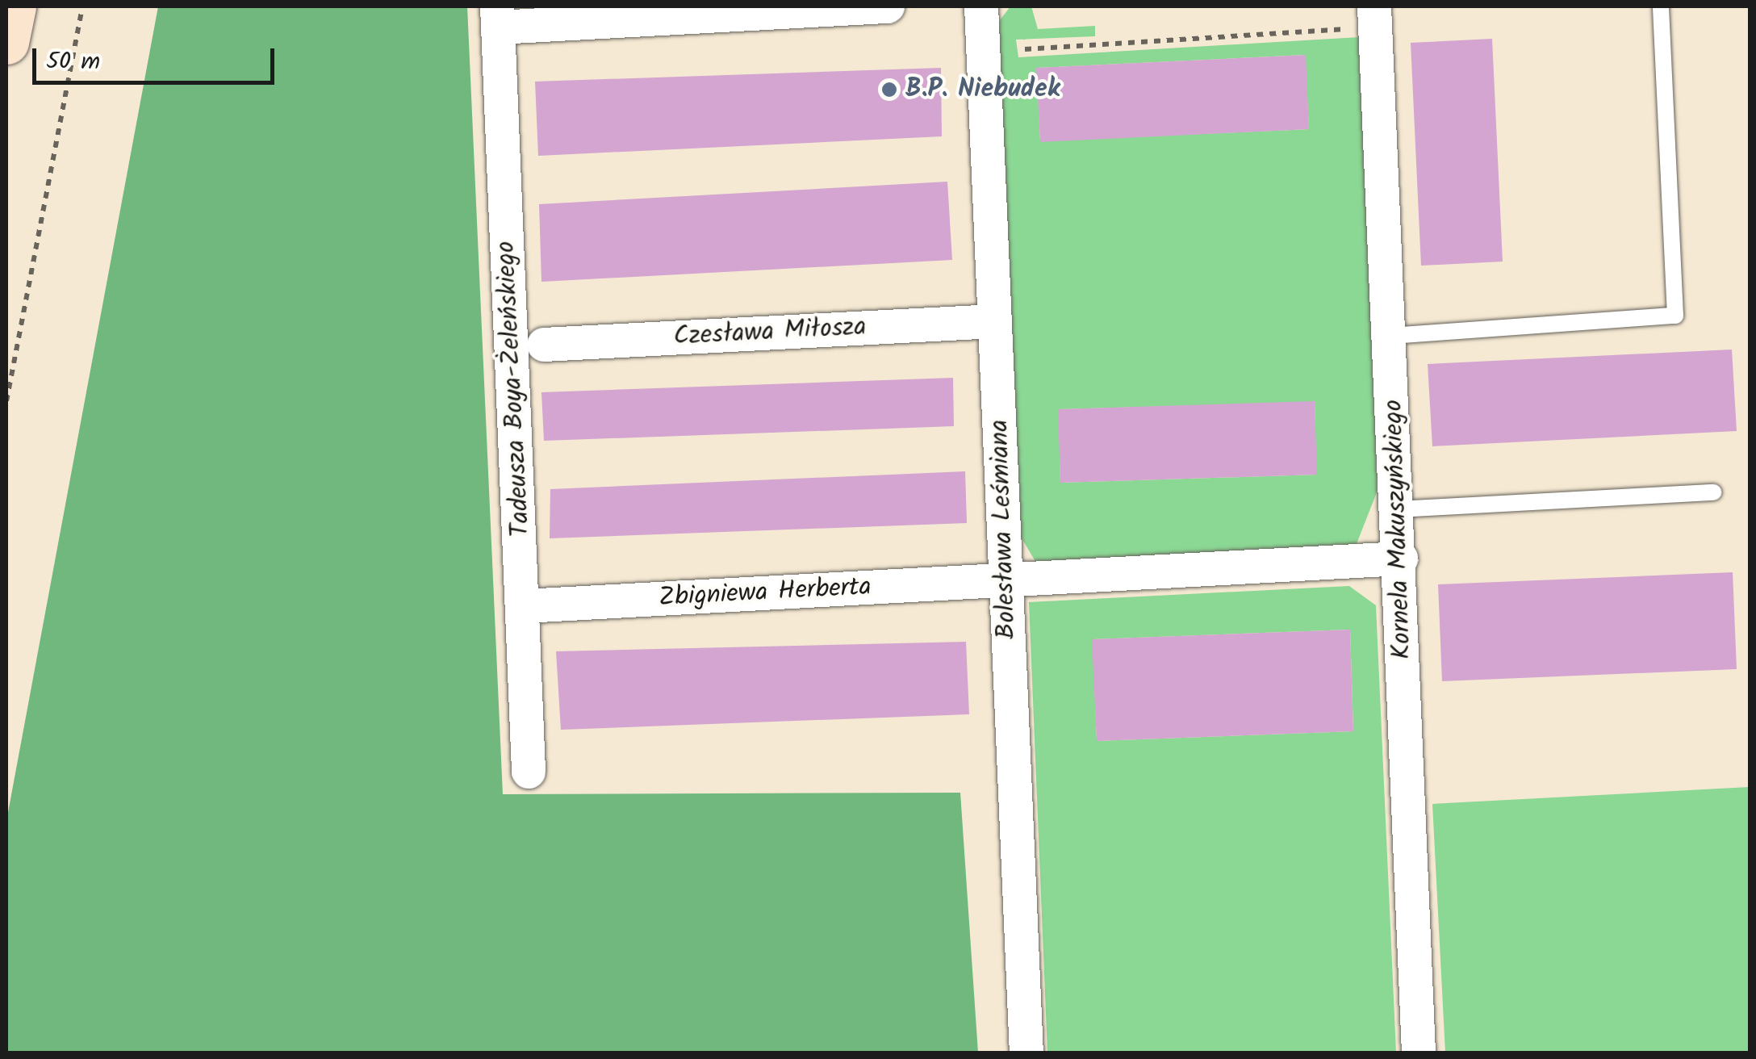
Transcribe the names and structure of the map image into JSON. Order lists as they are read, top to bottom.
{
  "streets": {
    "street": [
      "Czesława Miłosza",
      "Tadeusza Boya-Żeleńskiego",
      "Bolesława Leśmiana",
      "Kornela Makuszyńskiego",
      "Zbigniewa Herberta"
    ]
  },
  "crossings": [
    ["Czesława Miłosza", "Bolesława Leśmiana"],
    ["Tadeusza Boya-Żeleńskiego", "Zbigniewa Herberta"],
    ["Bolesława Leśmiana", "Zbigniewa Herberta"],
    ["Kornela Makuszyńskiego", "Zbigniewa Herberta"]
  ],
  "places": ["B.P. Niebudek"],
  "scale_bar": "50 m"
}
